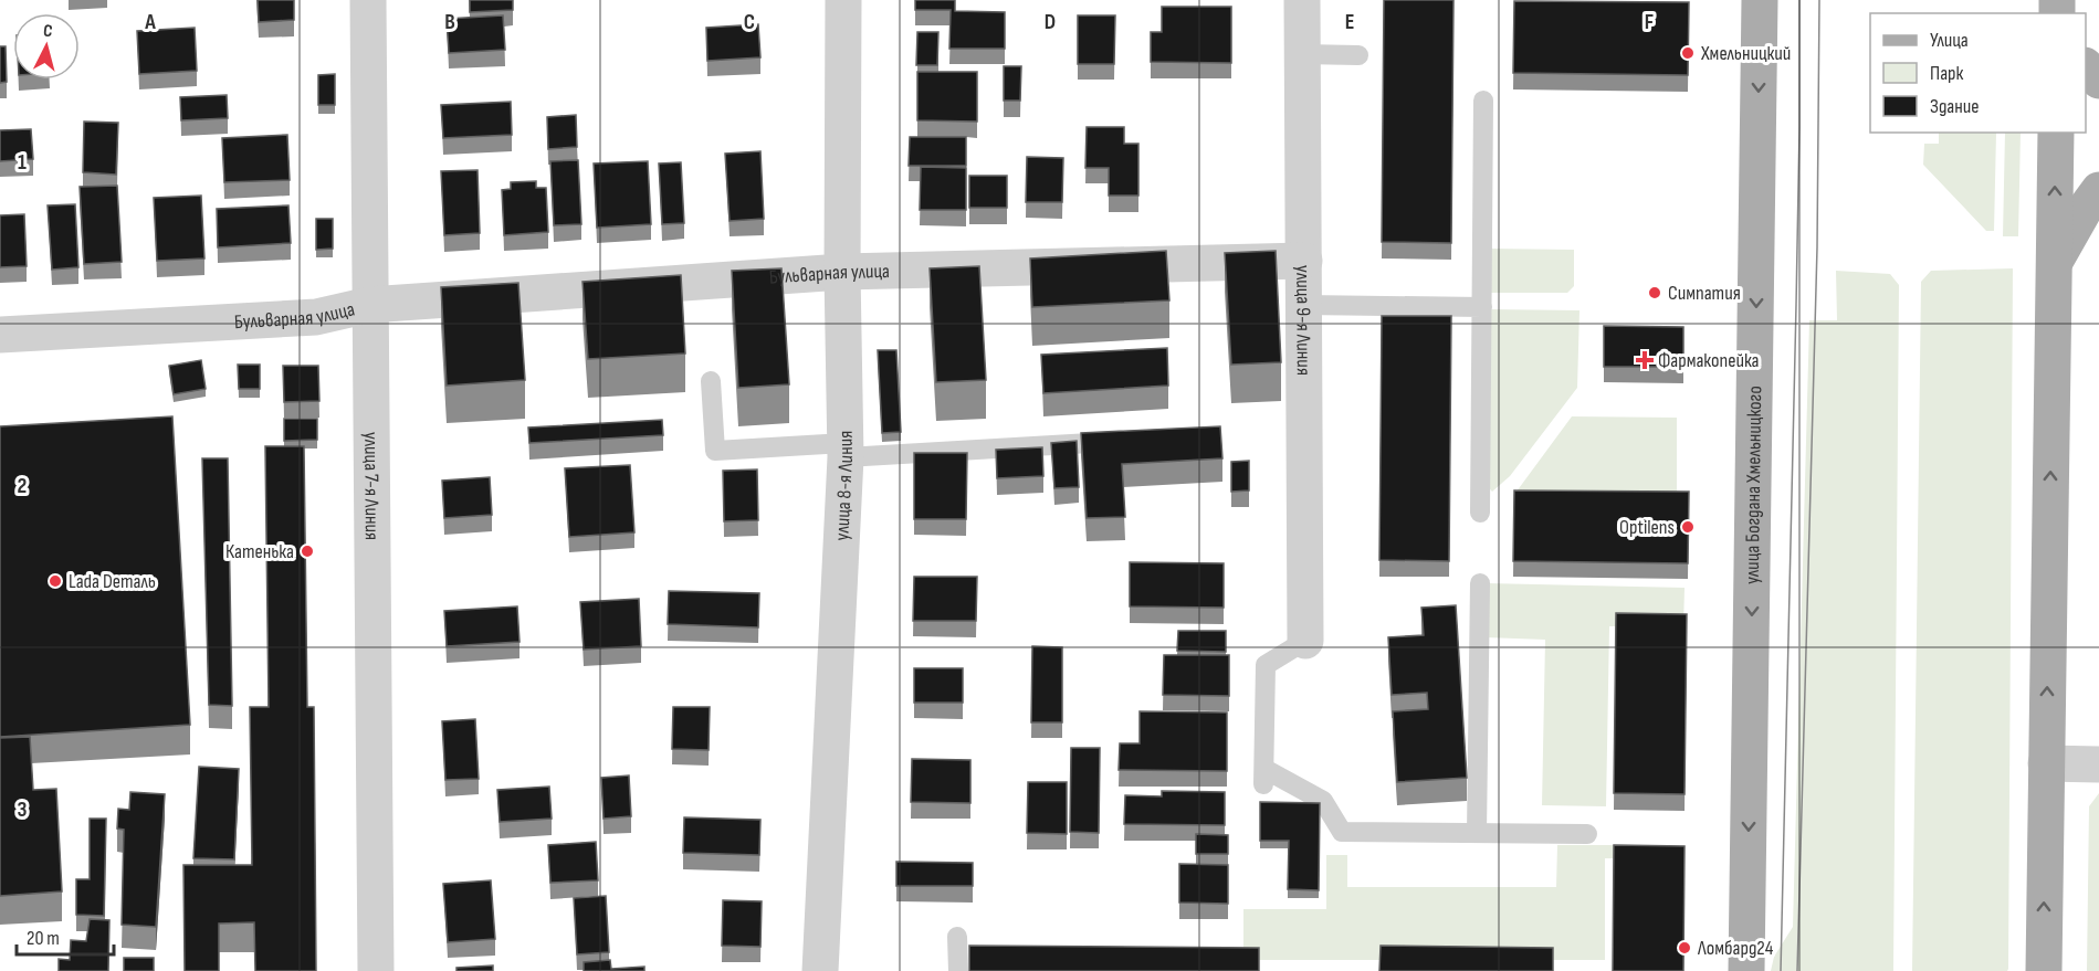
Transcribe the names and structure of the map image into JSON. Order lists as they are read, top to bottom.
{
  "streets": {
    "main road": ["улица Богдана Хмельницкого"],
    "street": [
      "Бульварная улица",
      "улица 9-я Линия",
      "улица 7-я Линия",
      "улица 8-я Линия"
    ]
  },
  "crossings": [
    ["Бульварная улица", "улица 9-я Линия"],
    ["Бульварная улица", "улица 7-я Линия"],
    ["Бульварная улица", "улица 8-я Линия"]
  ],
  "places": {
    "other": [
      "Хмельницкий",
      "Симпатия",
      "Optilens",
      "Катенька",
      "Lada Dеталь",
      "Ломбард24"
    ],
    "health": ["Фармакопейка"]
  },
  "legend": ["Улица", "Парк", "Здание"],
  "scale_bar": "20 m",
  "north": "top",
  "grid": {
    "columns": [
      "A",
      "B",
      "C",
      "D",
      "E",
      "F"
    ],
    "rows": ["1", "2", "3"]
  }
}
